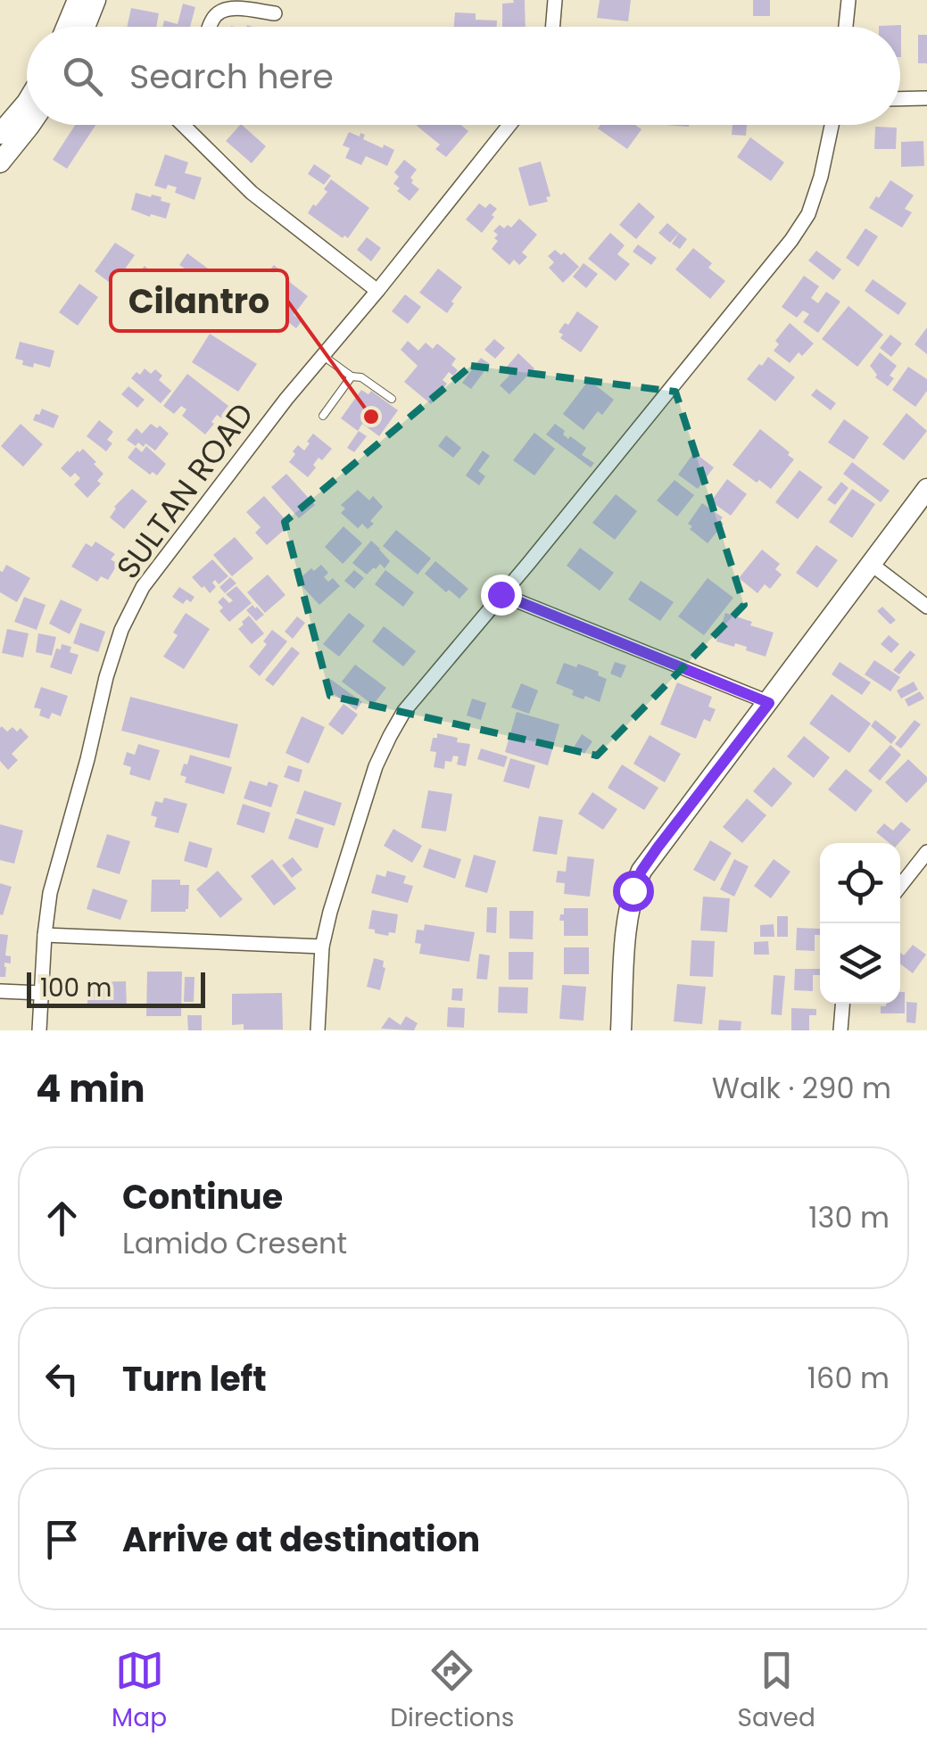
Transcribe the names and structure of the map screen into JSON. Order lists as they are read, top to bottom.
{
  "streets": {
    "street": ["SULTAN ROAD"]
  },
  "places": ["Cilantro"],
  "scale_bar": "100 m",
  "page": {
    "search": "Search here",
    "scale": "100 m",
    "heading": ["4 min", "Walk · 290 m"],
    "list": [
      ["Continue", "Lamido Cresent", "130 m"],
      ["Turn left", "160 m"],
      "Arrive at destination"
    ],
    "nav": ["Map", "Directions", "Saved"]
  }
}
